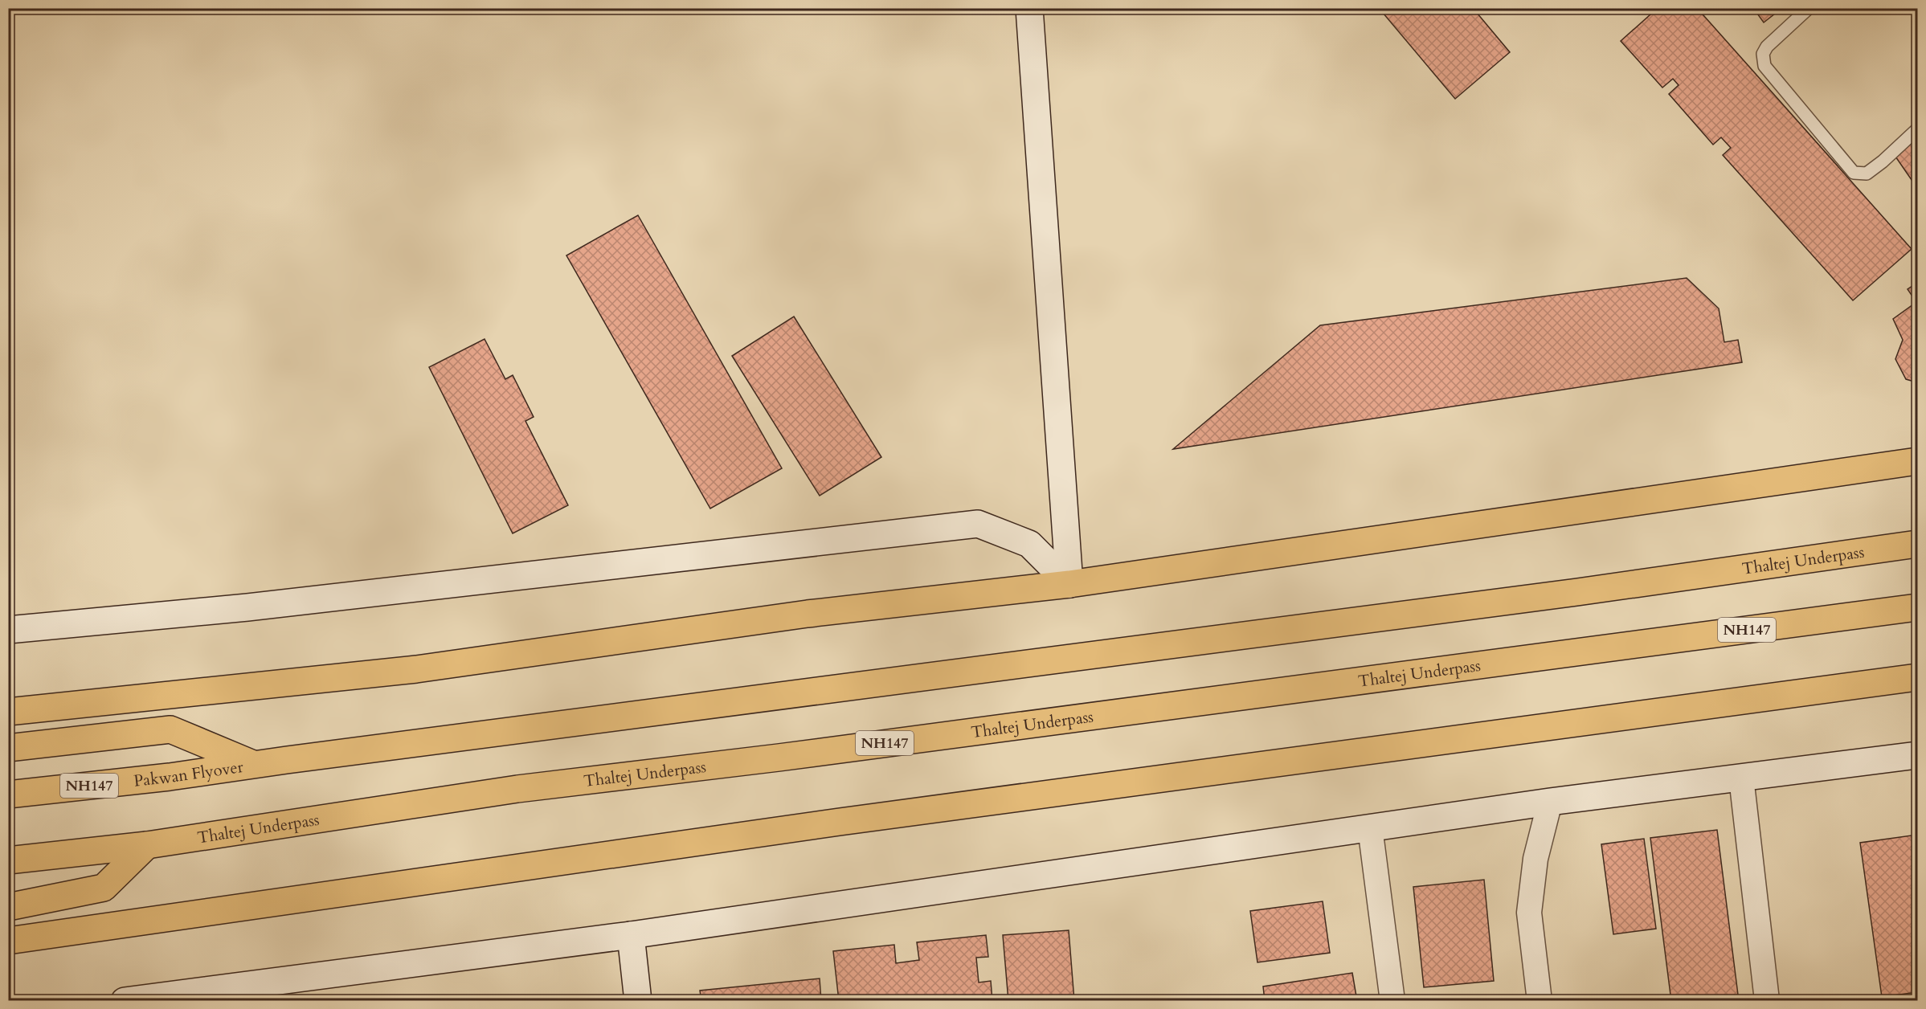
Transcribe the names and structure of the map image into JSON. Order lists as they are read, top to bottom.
{
  "streets": {
    "main road": ["Thaltej Underpass", "NH147", "Pakwan Flyover"]
  },
  "crossings": [
    ["Thaltej Underpass", "NH147"],
    ["Thaltej Underpass", "Pakwan Flyover"]
  ]
}
